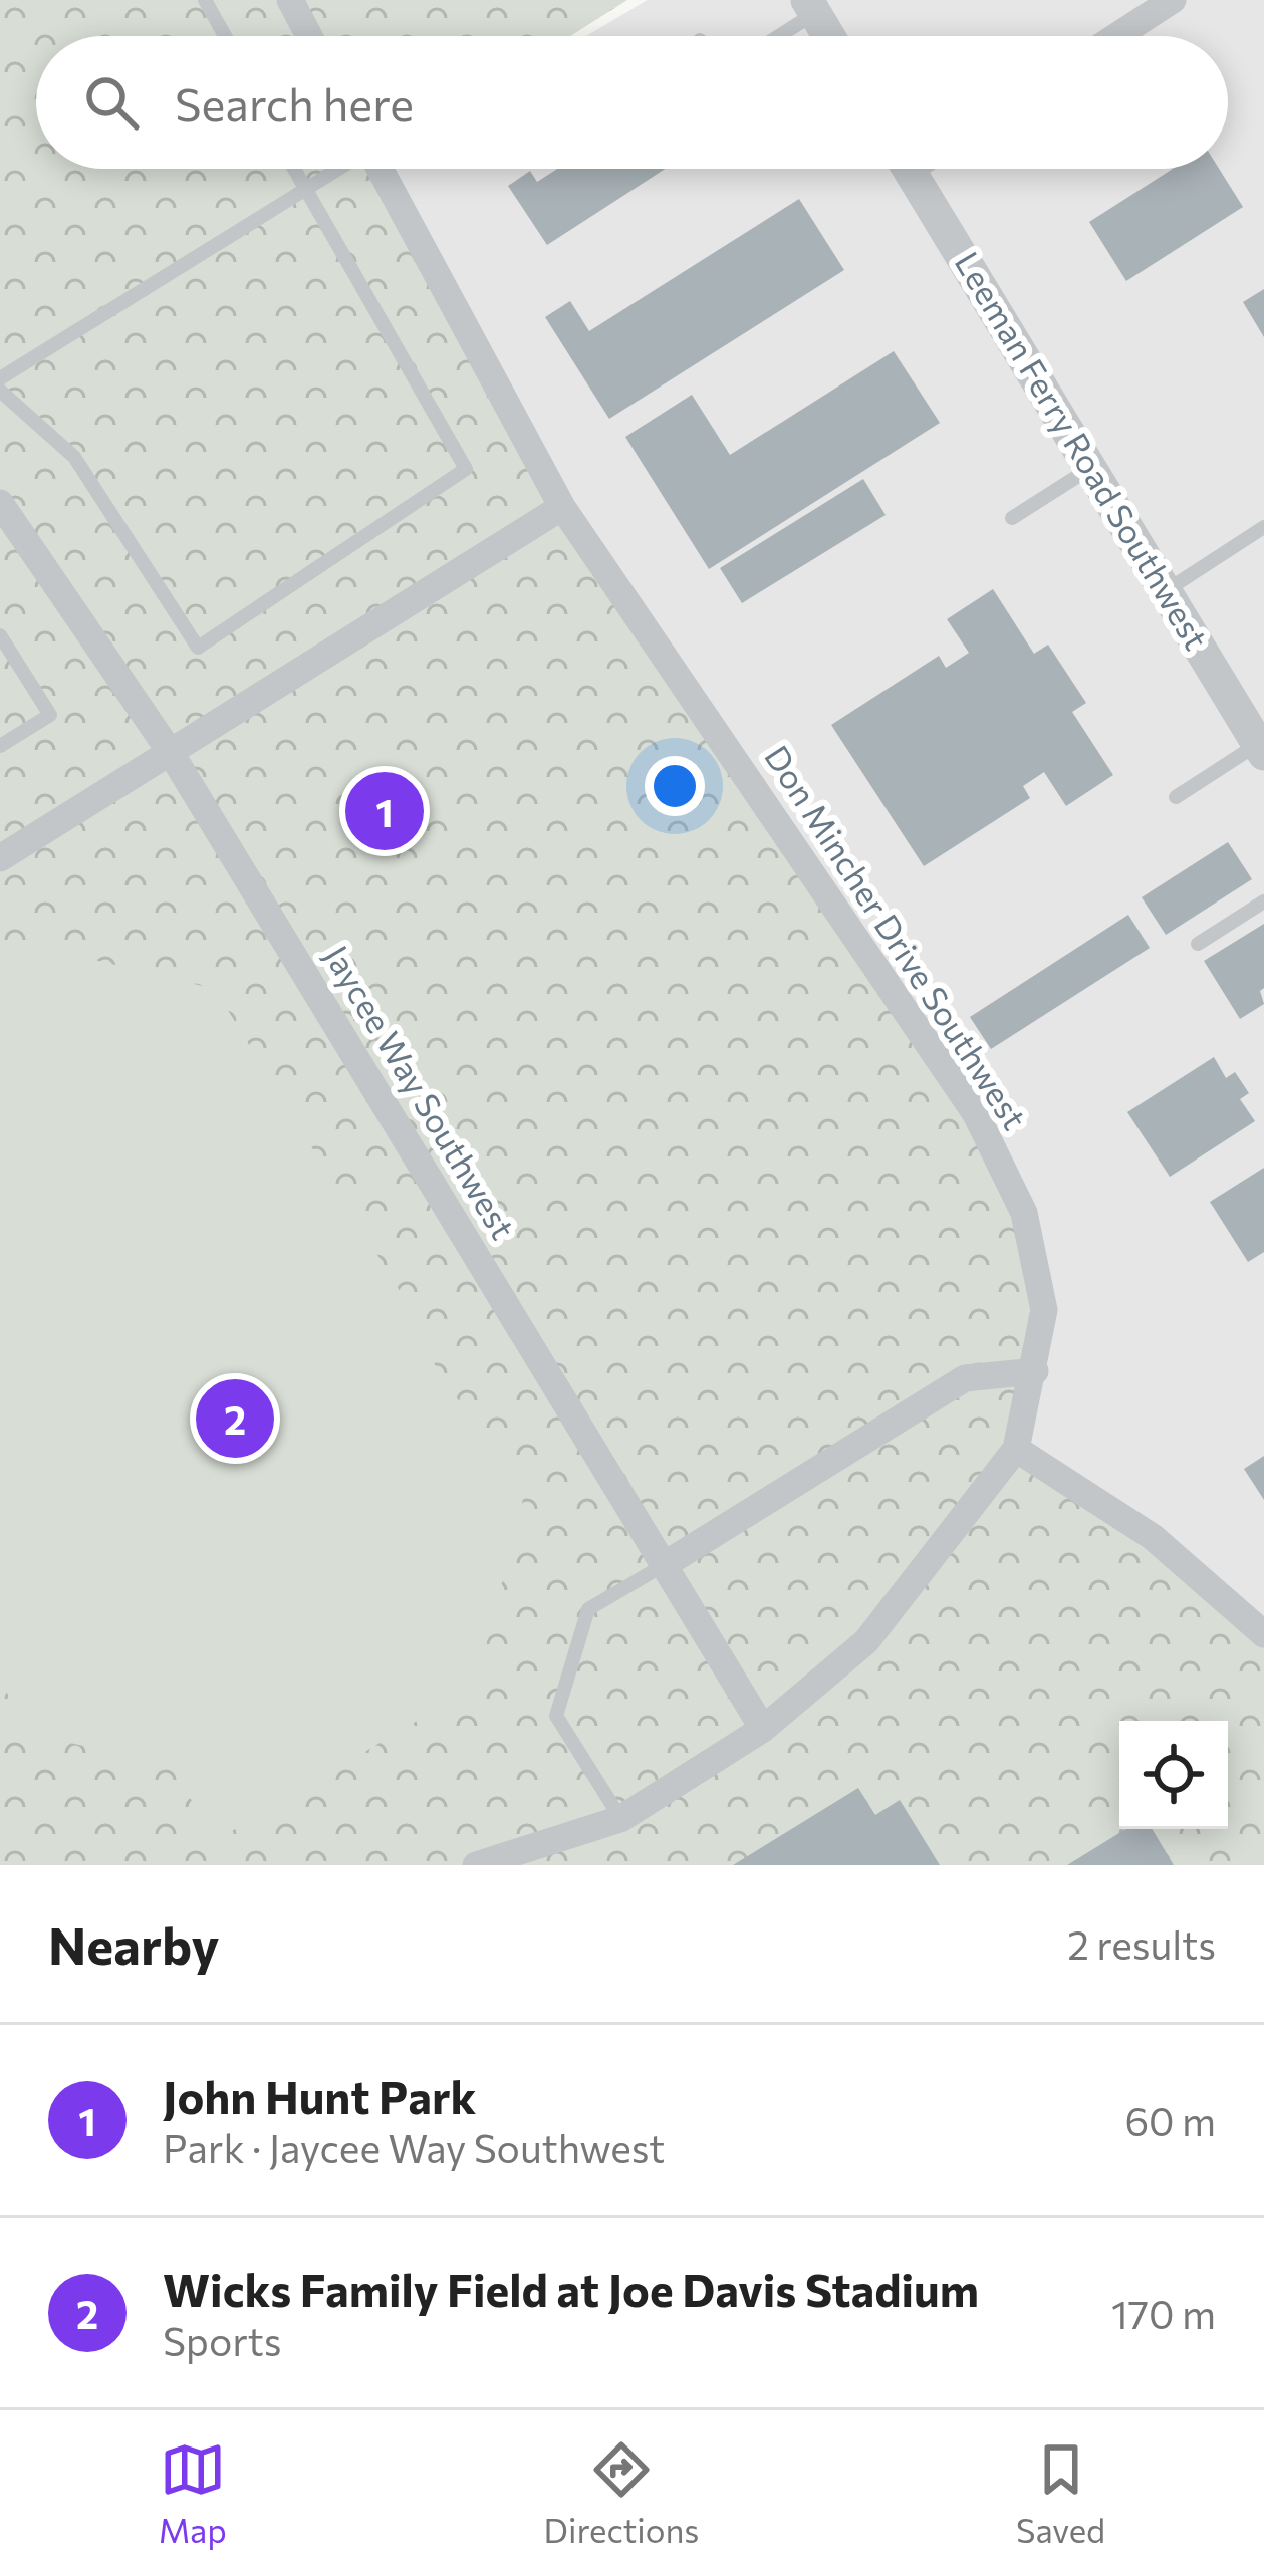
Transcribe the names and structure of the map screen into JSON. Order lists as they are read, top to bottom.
{
  "streets": {
    "street": ["Leeman Ferry Road Southwest", "Don Mincher Drive Southwest", "Jaycee Way Southwest"]
  },
  "crossings": [
    ["Don Mincher Drive Southwest", "Jaycee Way Southwest"]
  ],
  "page": {
    "search": "Search here",
    "pins": ["1", "2"],
    "heading": ["Nearby", "2 results"],
    "list": [
      {
        "mark": "1",
        "name": "John Hunt Park",
        "note": "Park · Jaycee Way Southwest",
        "value": "60 m"
      },
      {
        "mark": "2",
        "name": "Wicks Family Field at Joe Davis Stadium",
        "note": "Sports",
        "value": "170 m"
      }
    ],
    "nav": ["Map", "Directions", "Saved"]
  }
}
